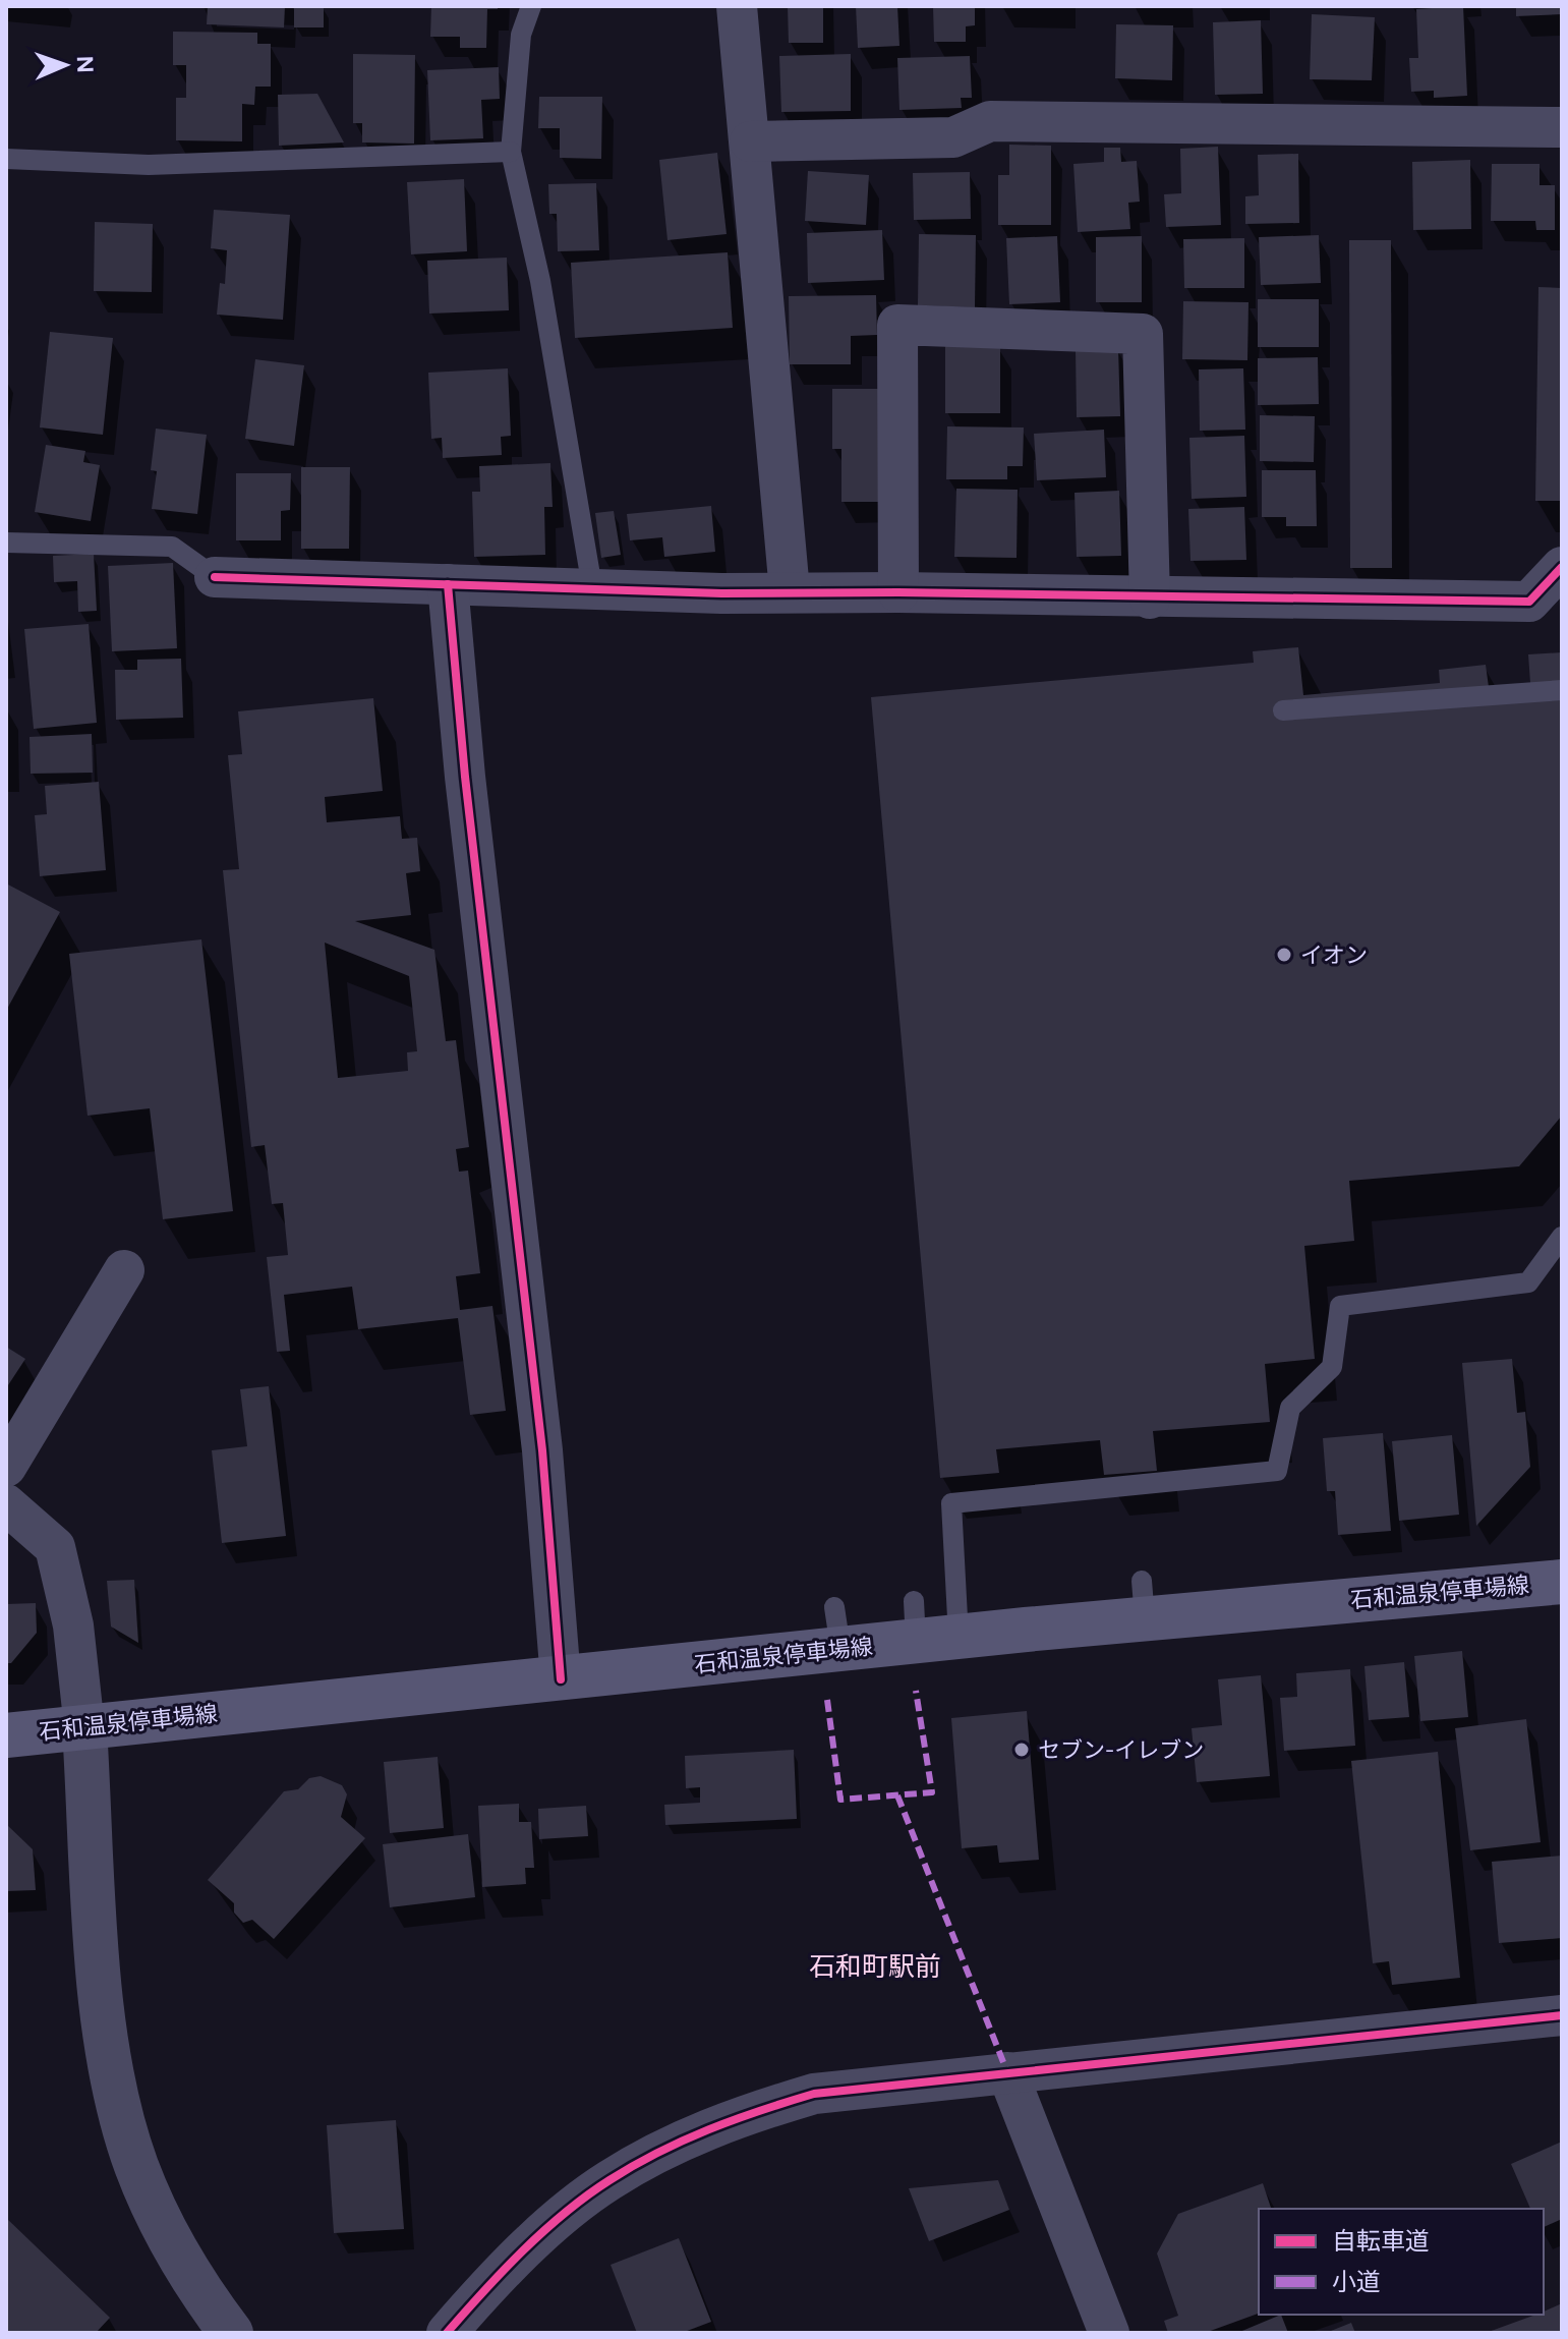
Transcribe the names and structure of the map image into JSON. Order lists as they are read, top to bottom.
{
  "streets": {
    "main road": ["石和温泉停車場線"]
  },
  "districts": ["石和町駅前"],
  "places": ["イオン", "セブン-イレブン"],
  "legend": ["自転車道", "小道"],
  "north": "right"
}
